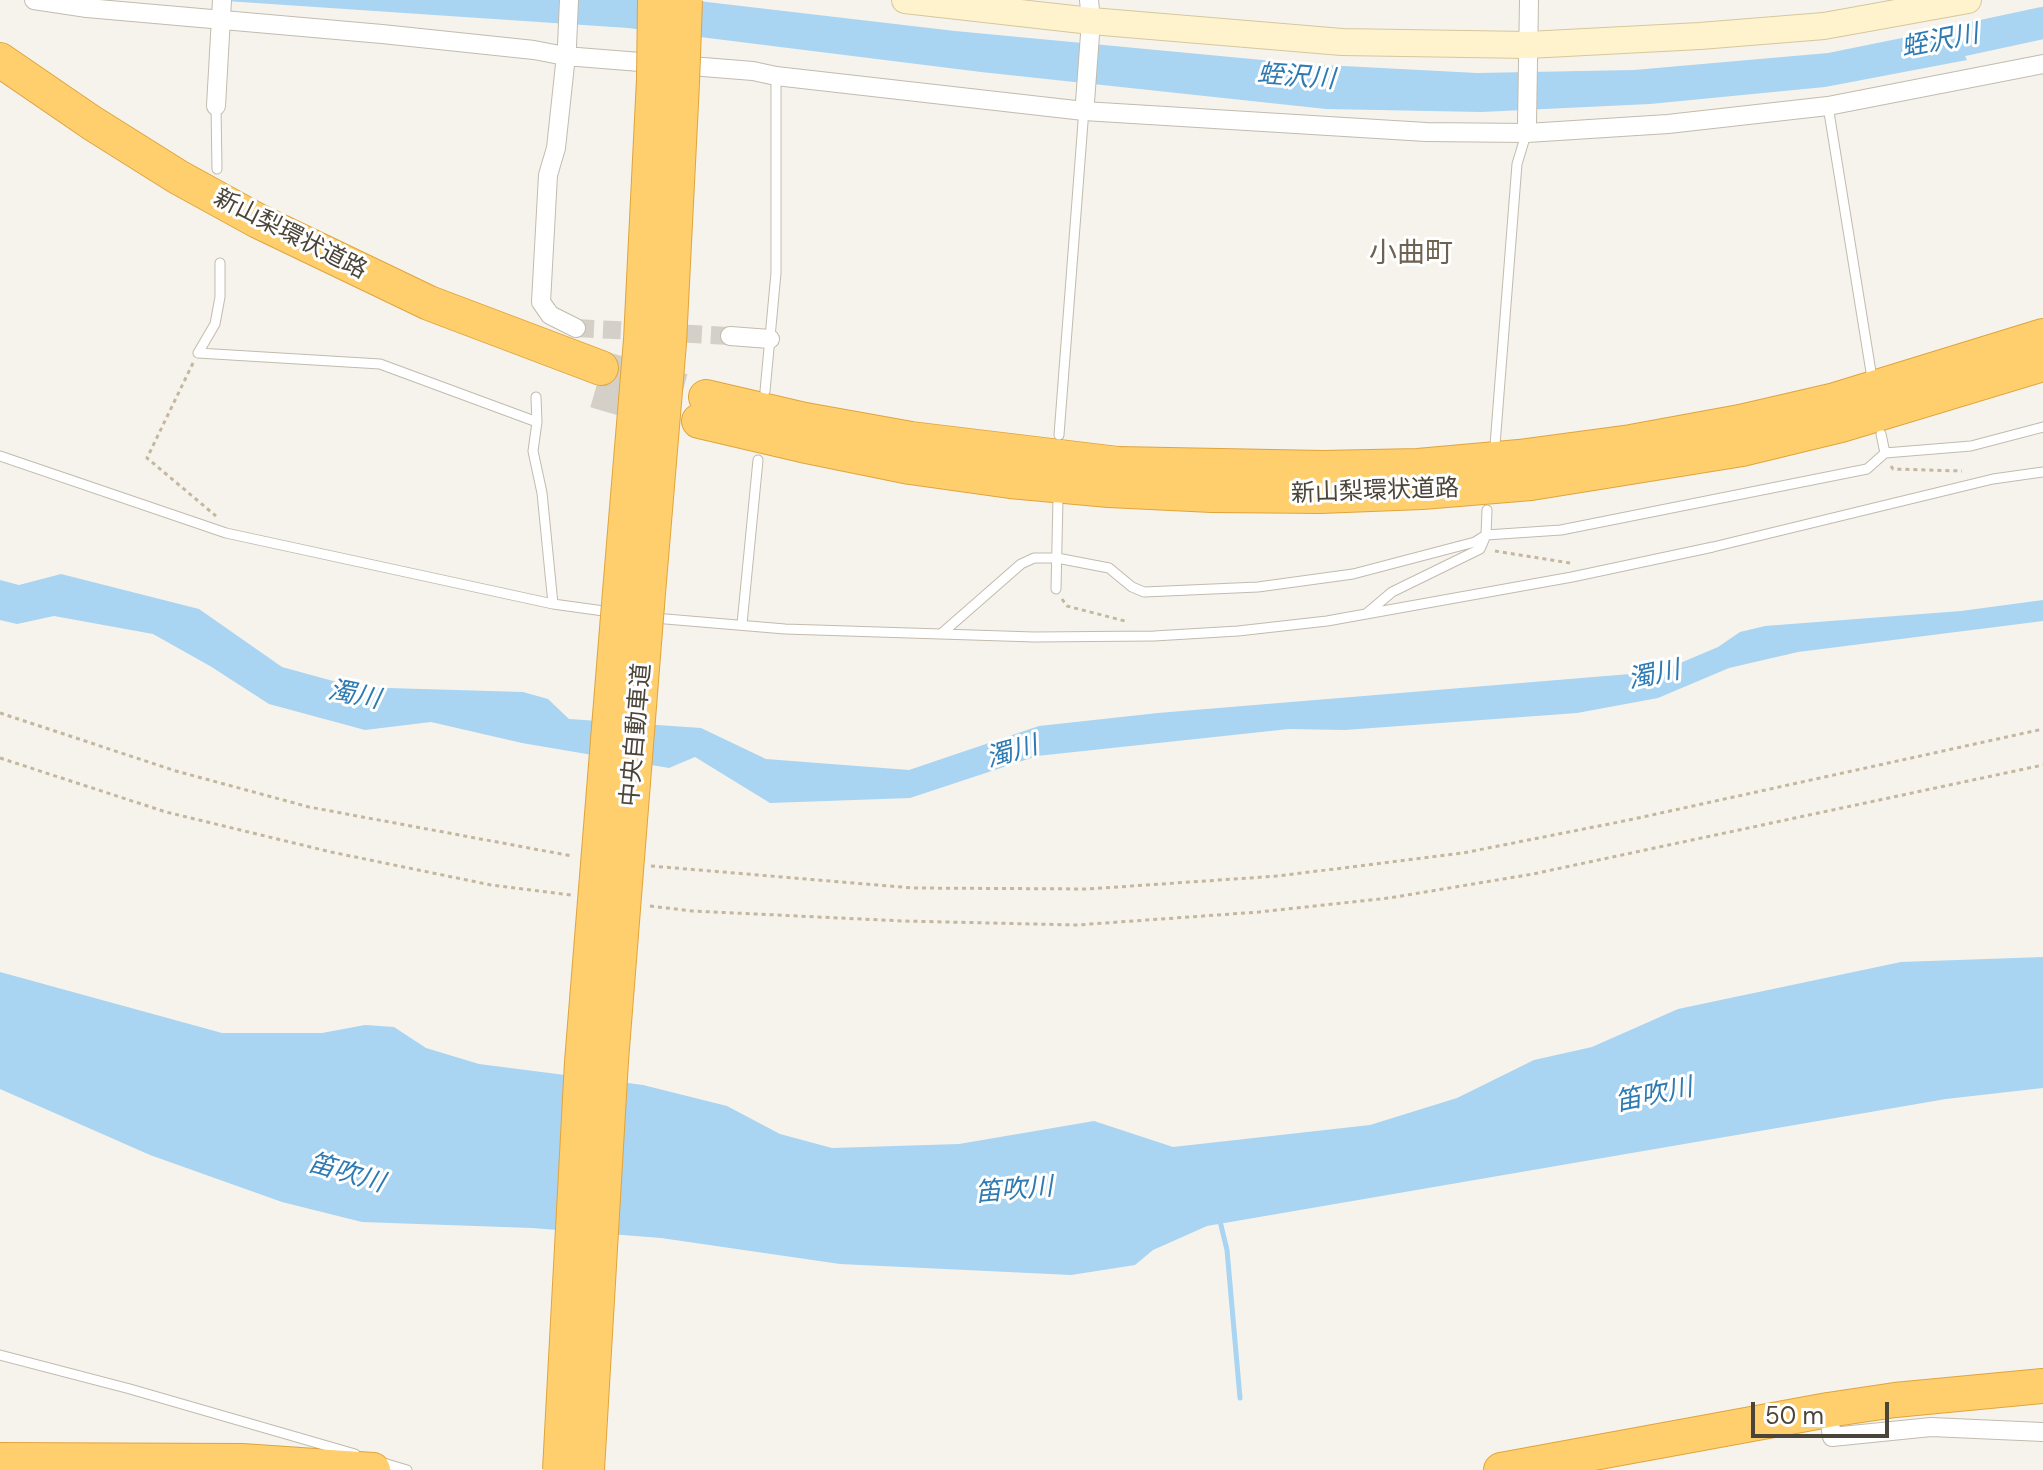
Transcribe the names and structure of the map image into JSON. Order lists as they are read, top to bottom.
{
  "streets": {
    "highway": ["新山梨環状道路", "中央自動車道"]
  },
  "districts": ["小曲町"],
  "water": ["蛭沢川", "濁川", "笛吹川"],
  "scale_bar": "50 m"
}
